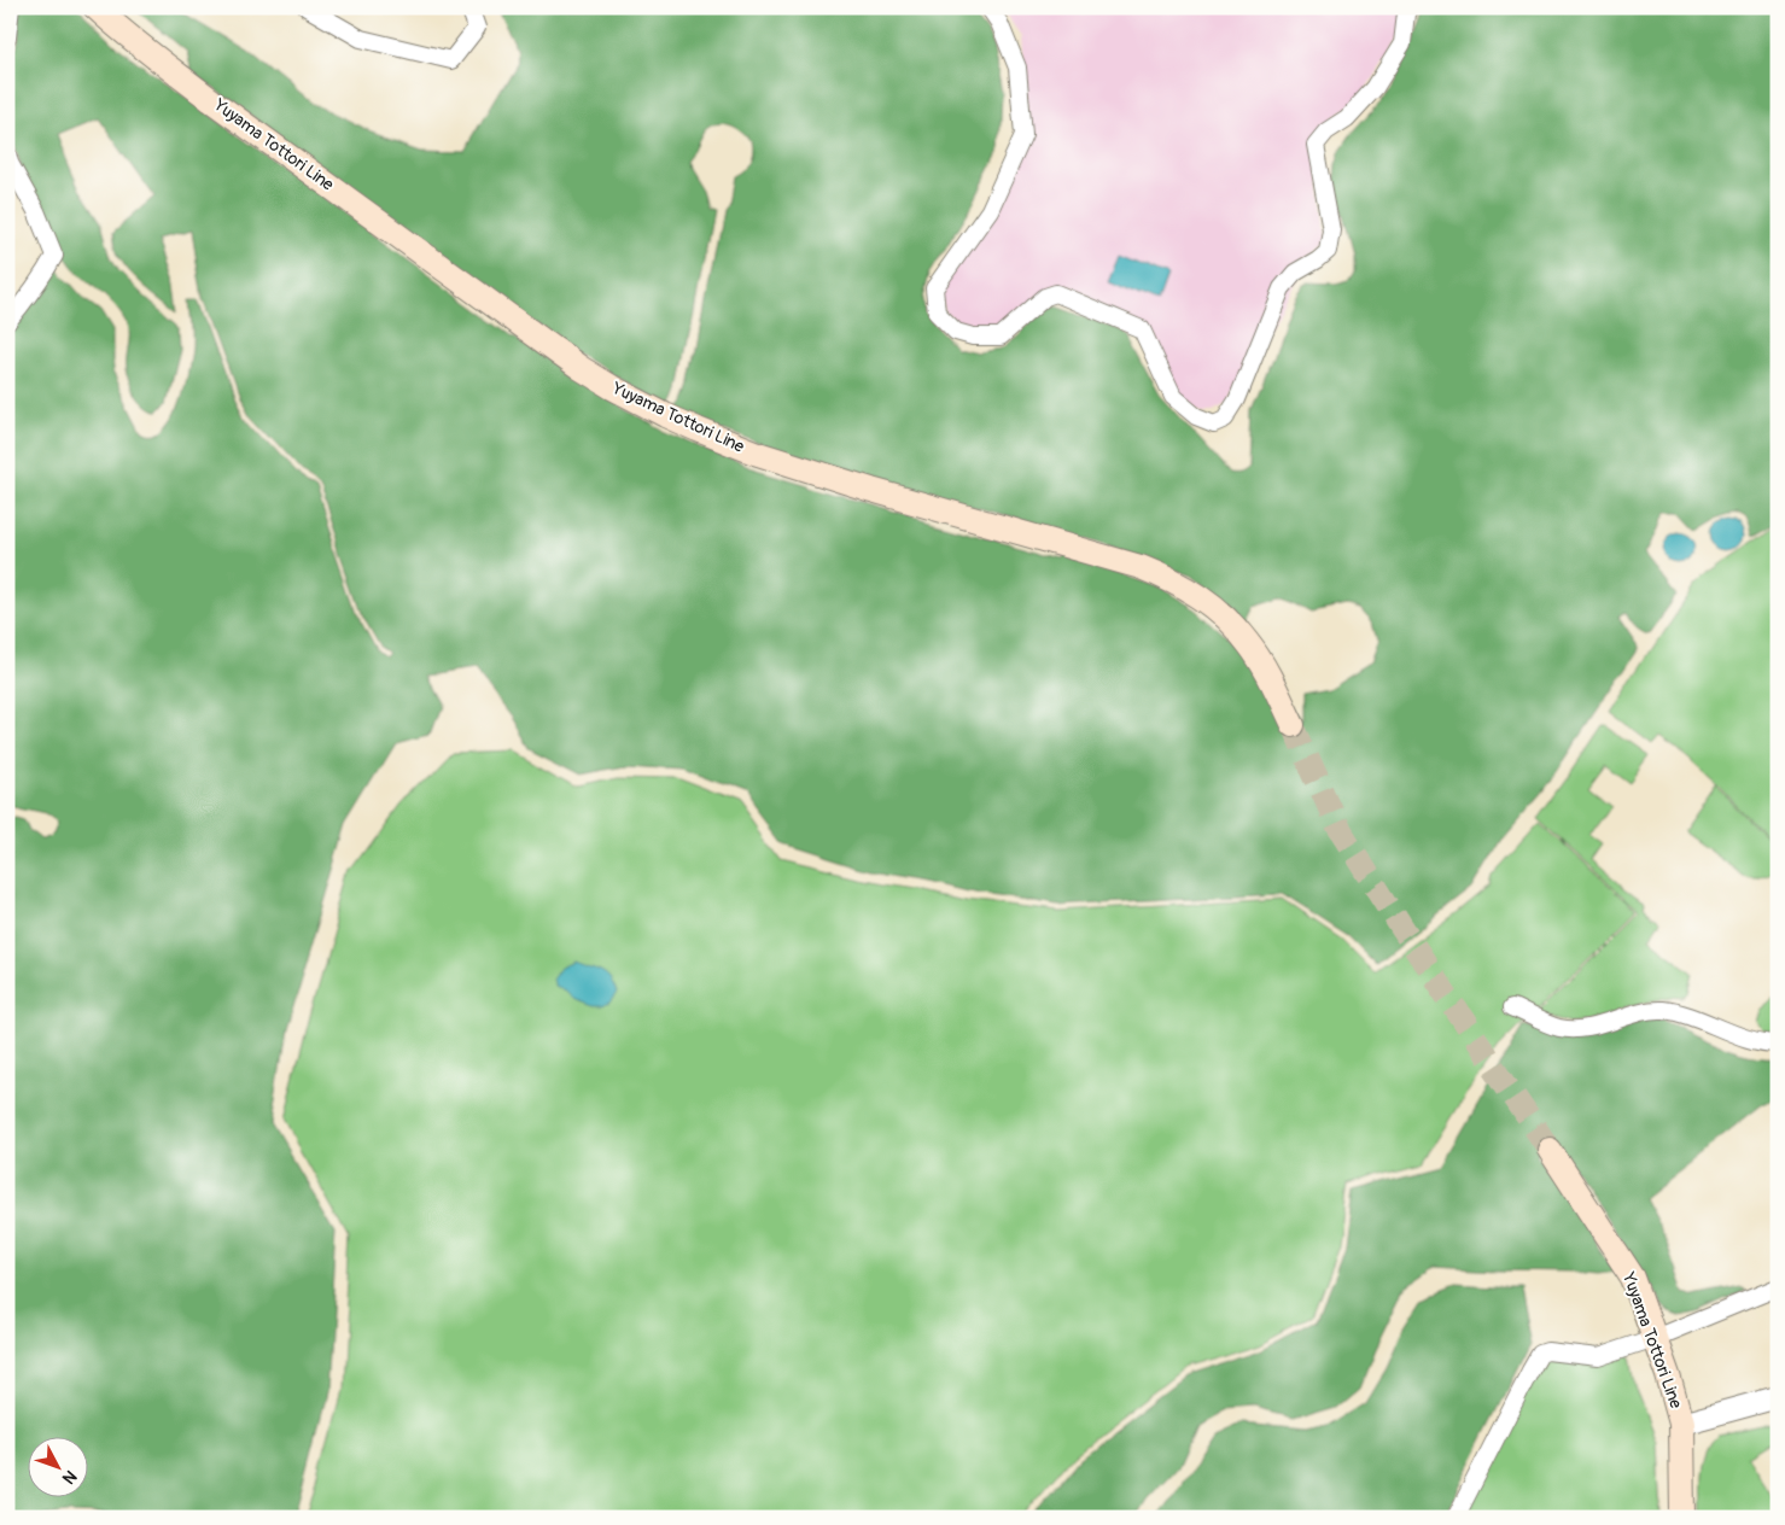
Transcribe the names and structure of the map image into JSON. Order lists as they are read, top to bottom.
{
  "streets": {
    "main road": ["Yuyama Tottori Line"]
  },
  "north": "bottom right"
}
